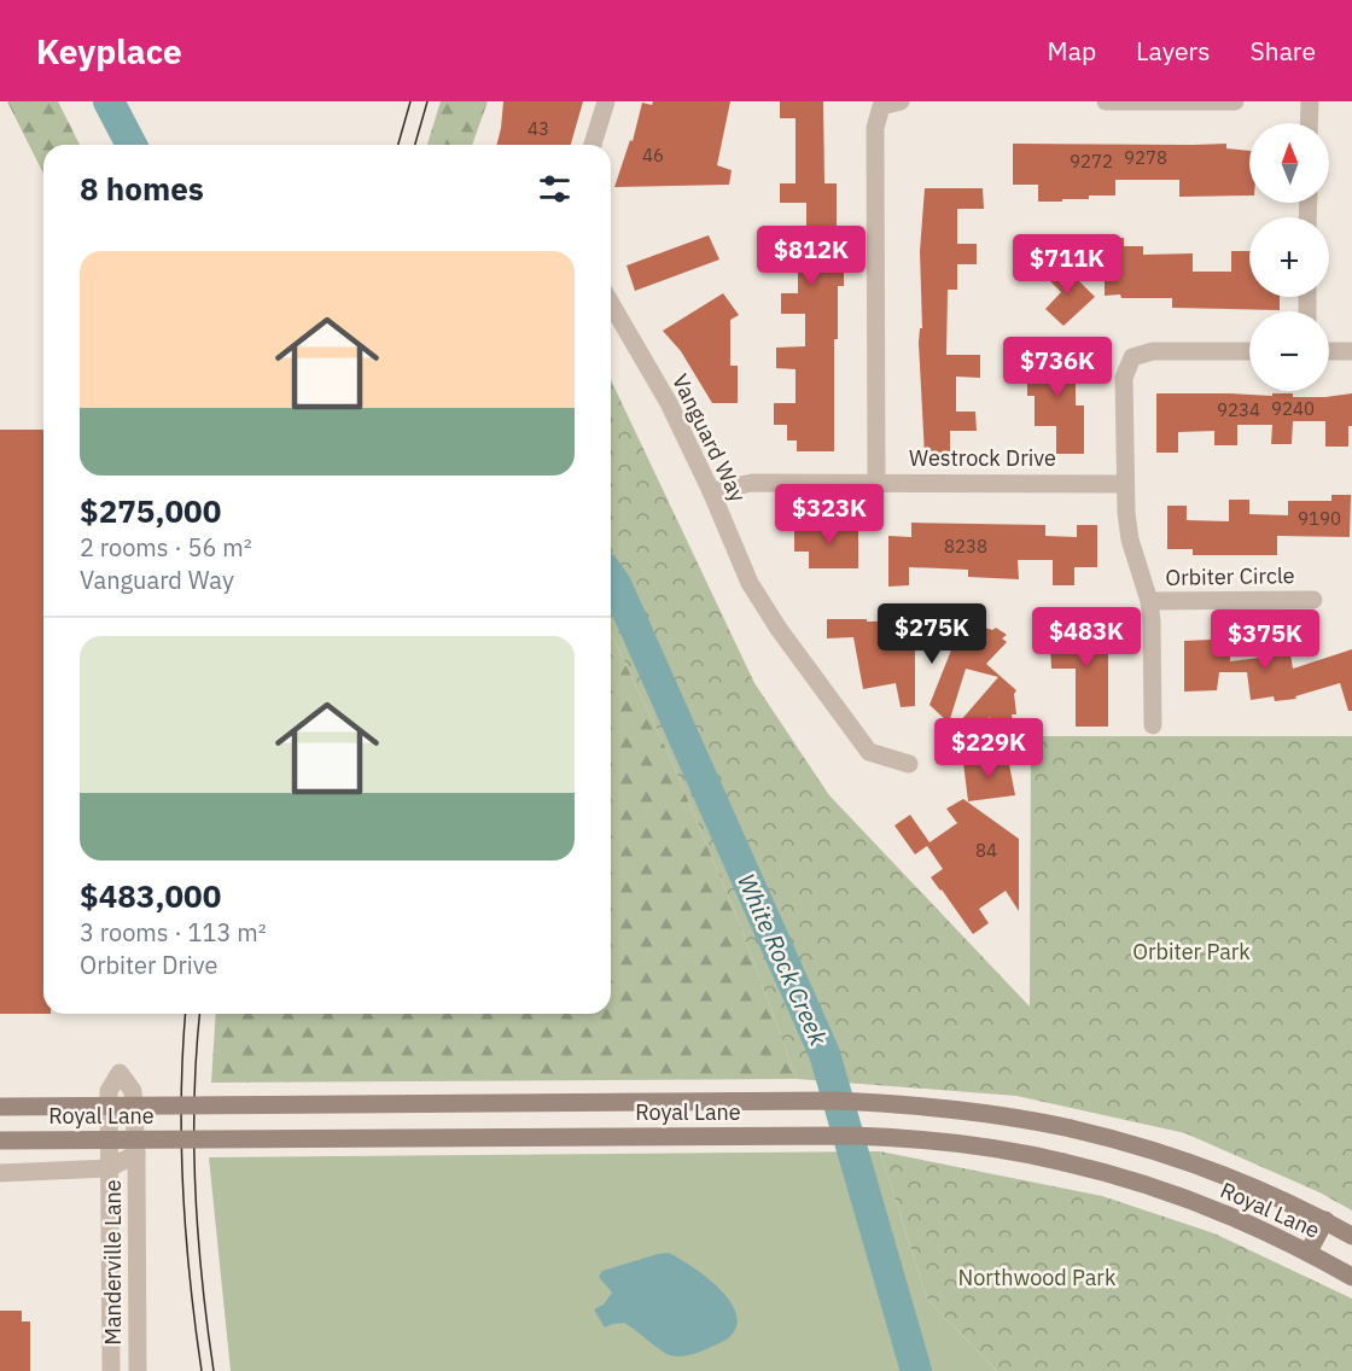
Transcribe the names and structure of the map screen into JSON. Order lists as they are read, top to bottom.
{
  "streets": {
    "main road": ["Royal Lane"],
    "street": [
      "Vanguard Way",
      "Westrock Drive",
      "Orbiter Circle",
      "Manderville Lane"
    ]
  },
  "crossings": [
    ["Vanguard Way", "Westrock Drive"]
  ],
  "water": ["White Rock Creek"],
  "parks": ["Orbiter Park", "Northwood Park"],
  "house_numbers": [
    "43",
    "46",
    "9278",
    "9272",
    "9240",
    "9234",
    "9190",
    "8238",
    "84"
  ],
  "north": "top",
  "page": {
    "header": "Keyplace",
    "nav": ["Map", "Layers", "Share"],
    "map_buttons": ["+", "−"],
    "heading": "8 homes",
    "price": [
      "$812K",
      "$711K",
      "$736K",
      "$323K",
      "$275K",
      "$483K",
      "$375K",
      "$229K"
    ],
    "list": [
      {
        "name": "$275,000",
        "note": "2 rooms · 56 m² · Vanguard Way"
      },
      {
        "name": "$483,000",
        "note": "3 rooms · 113 m² · Orbiter Drive"
      }
    ]
  }
}
